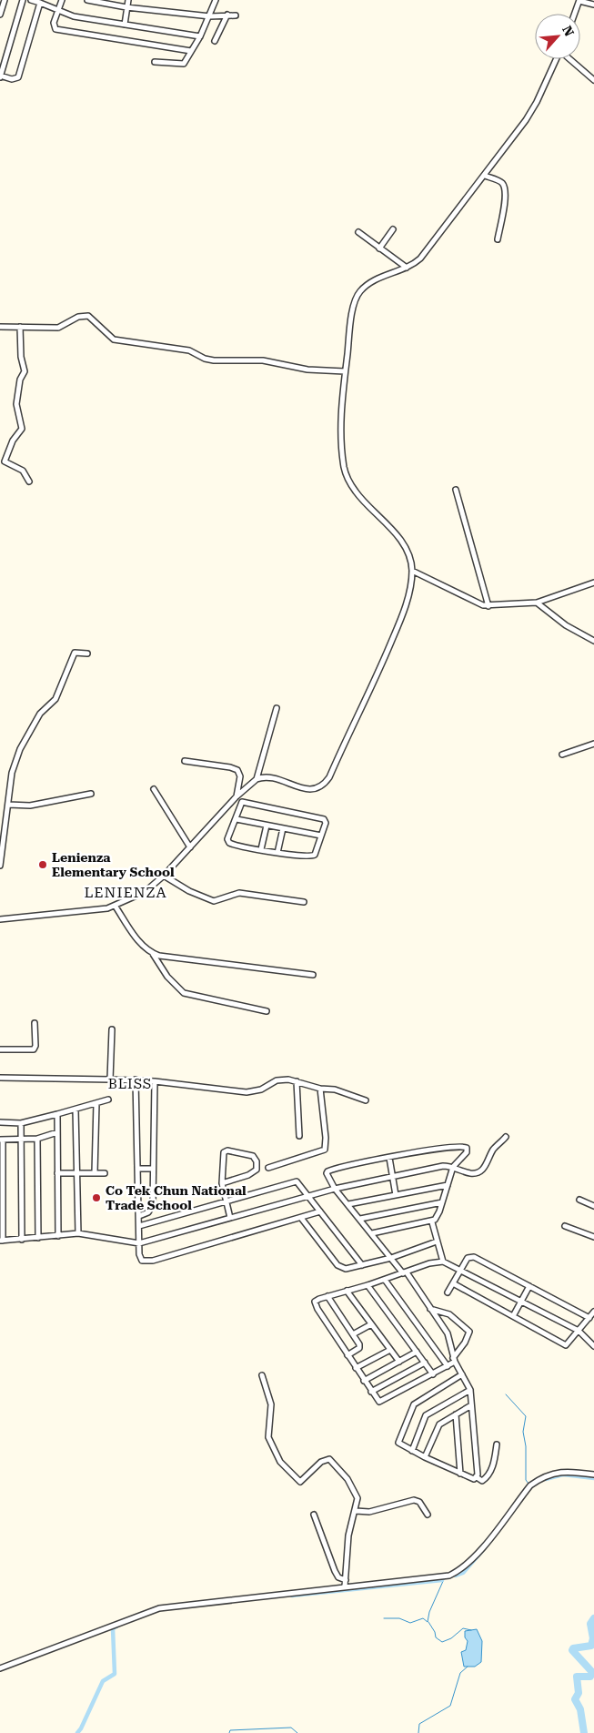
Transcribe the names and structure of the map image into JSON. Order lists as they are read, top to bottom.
{
  "districts": ["LENIENZA", "BLISS"],
  "places": ["Lenienza Elementary School", "Co Tek Chun National Trade School"],
  "north": "top right"
}
